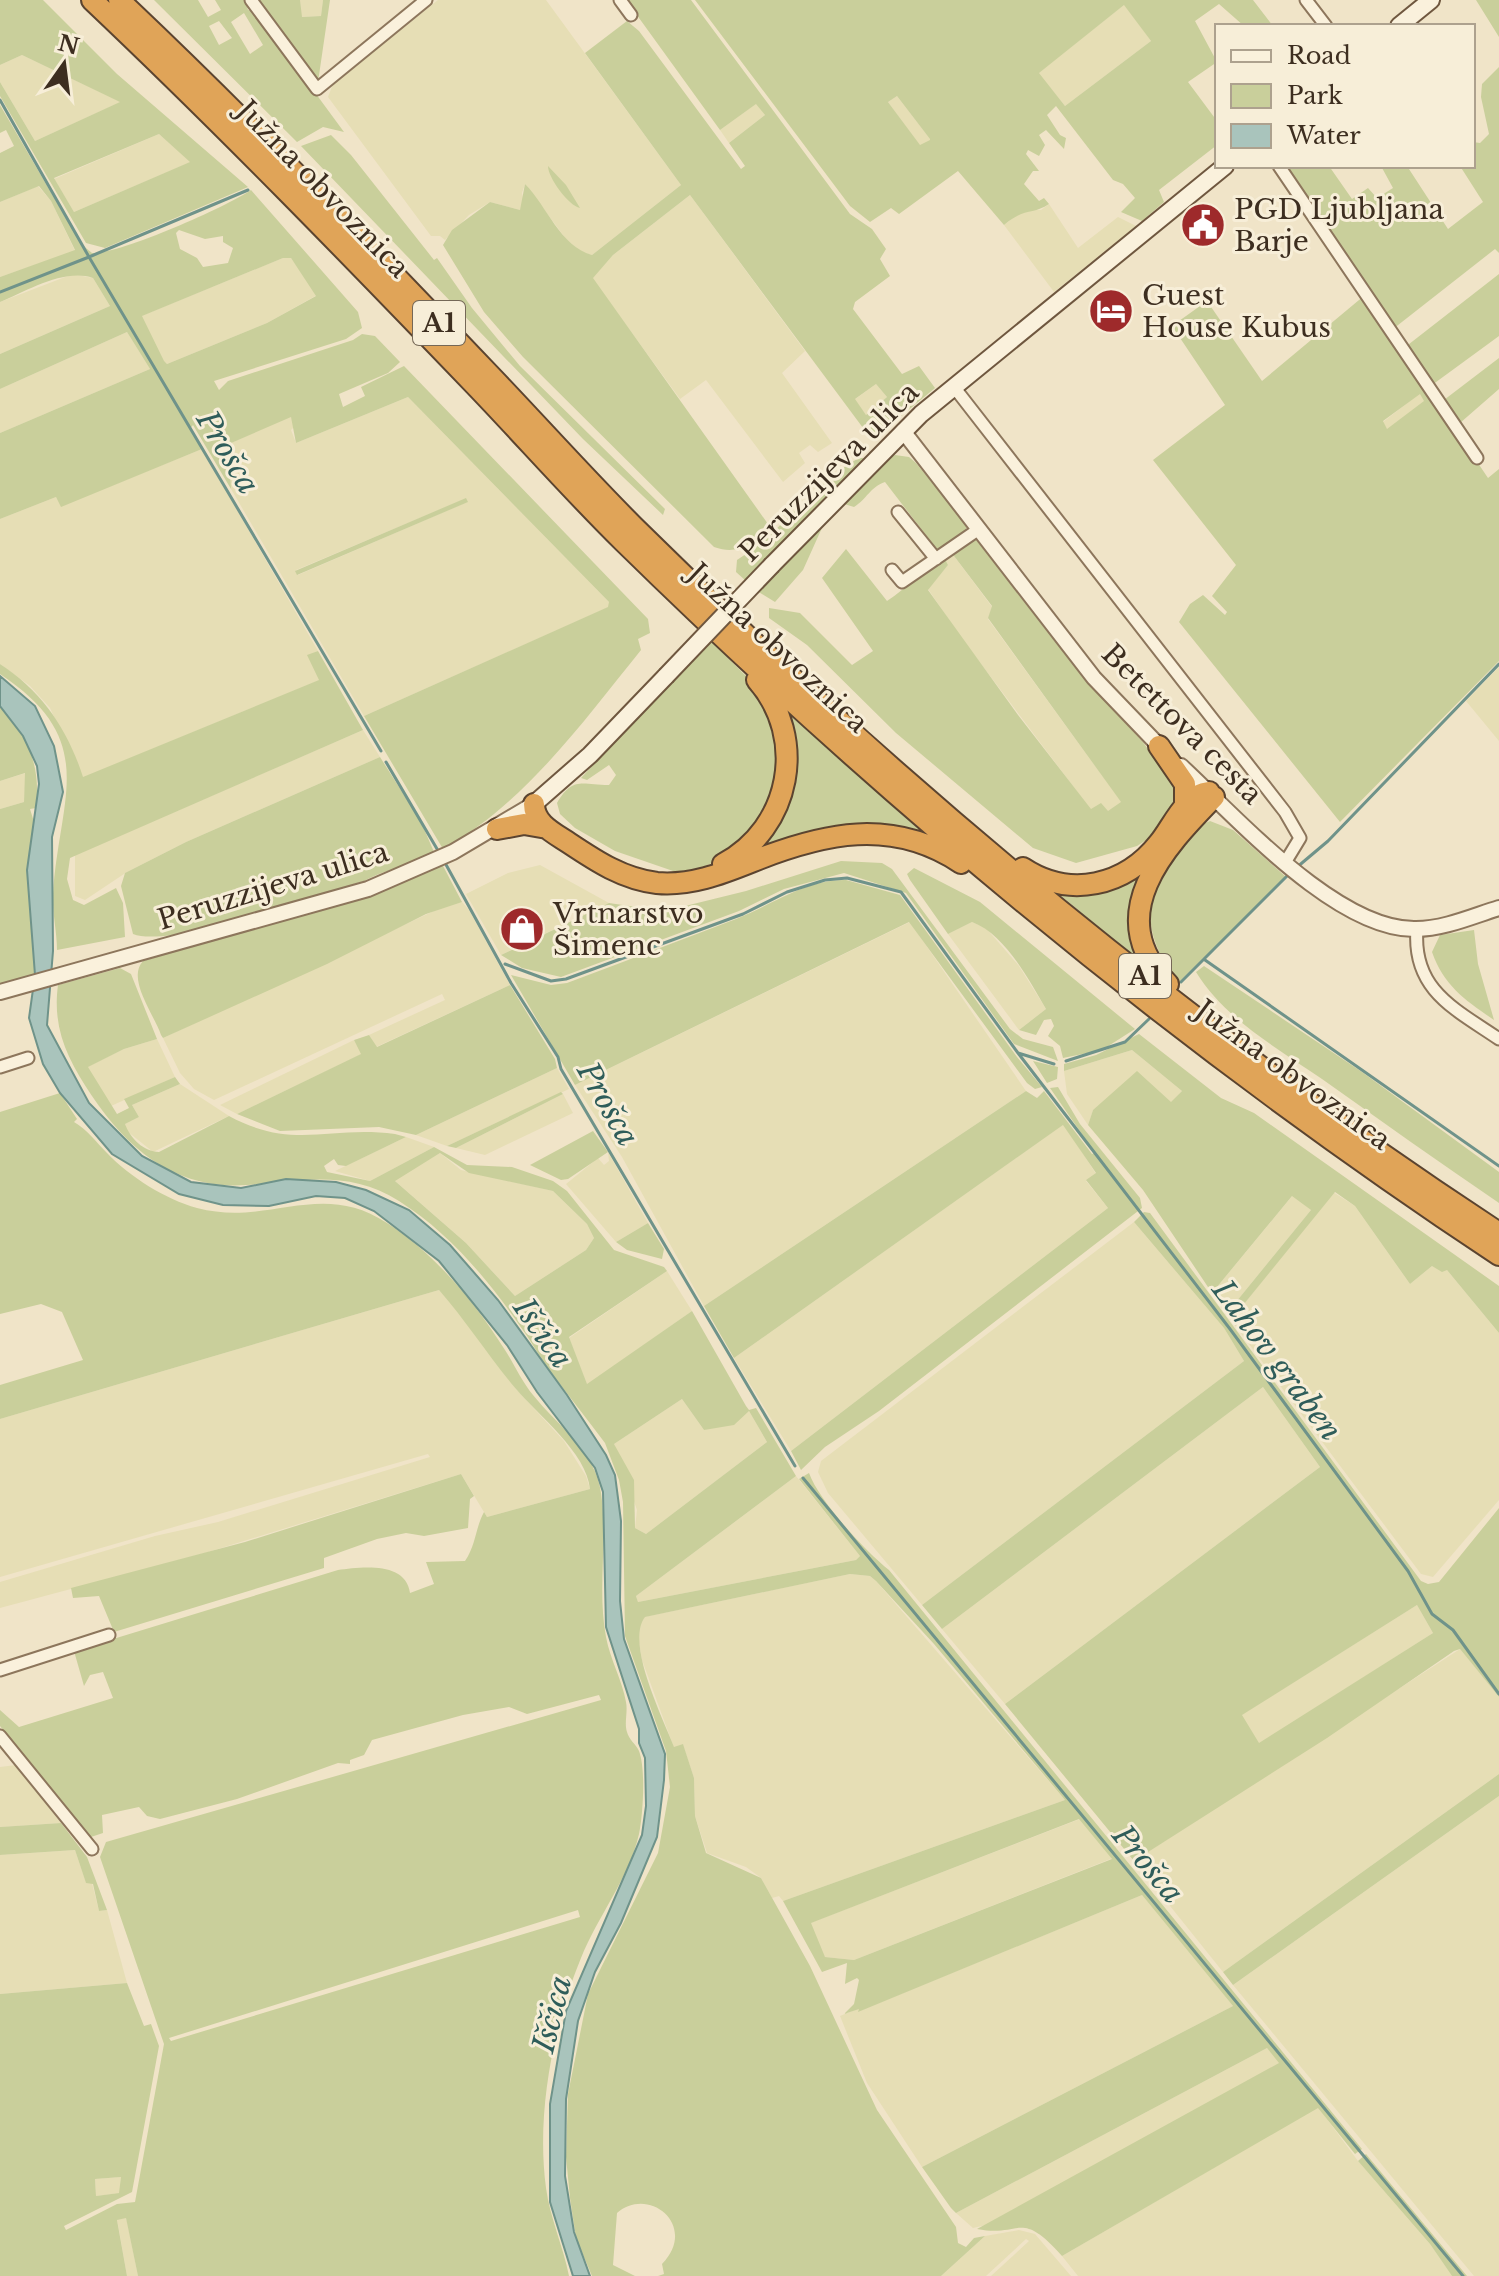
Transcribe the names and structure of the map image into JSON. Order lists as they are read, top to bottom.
{
  "streets": {
    "highway": ["Južna obvoznica", "A1"],
    "main road": ["Peruzzijeva ulica"],
    "street": ["Betettova cesta"]
  },
  "crossings": [
    ["Peruzzijeva ulica", "Betettova cesta"]
  ],
  "water": ["Prošca", "Iščica", "Lahov graben"],
  "places": {
    "public building": ["PGD Ljubljana Barje"],
    "hotel": ["Guest House Kubus"],
    "shop": ["Vrtnarstvo Šimenc"]
  },
  "legend": ["Road", "Park", "Water"],
  "north": "top"
}
